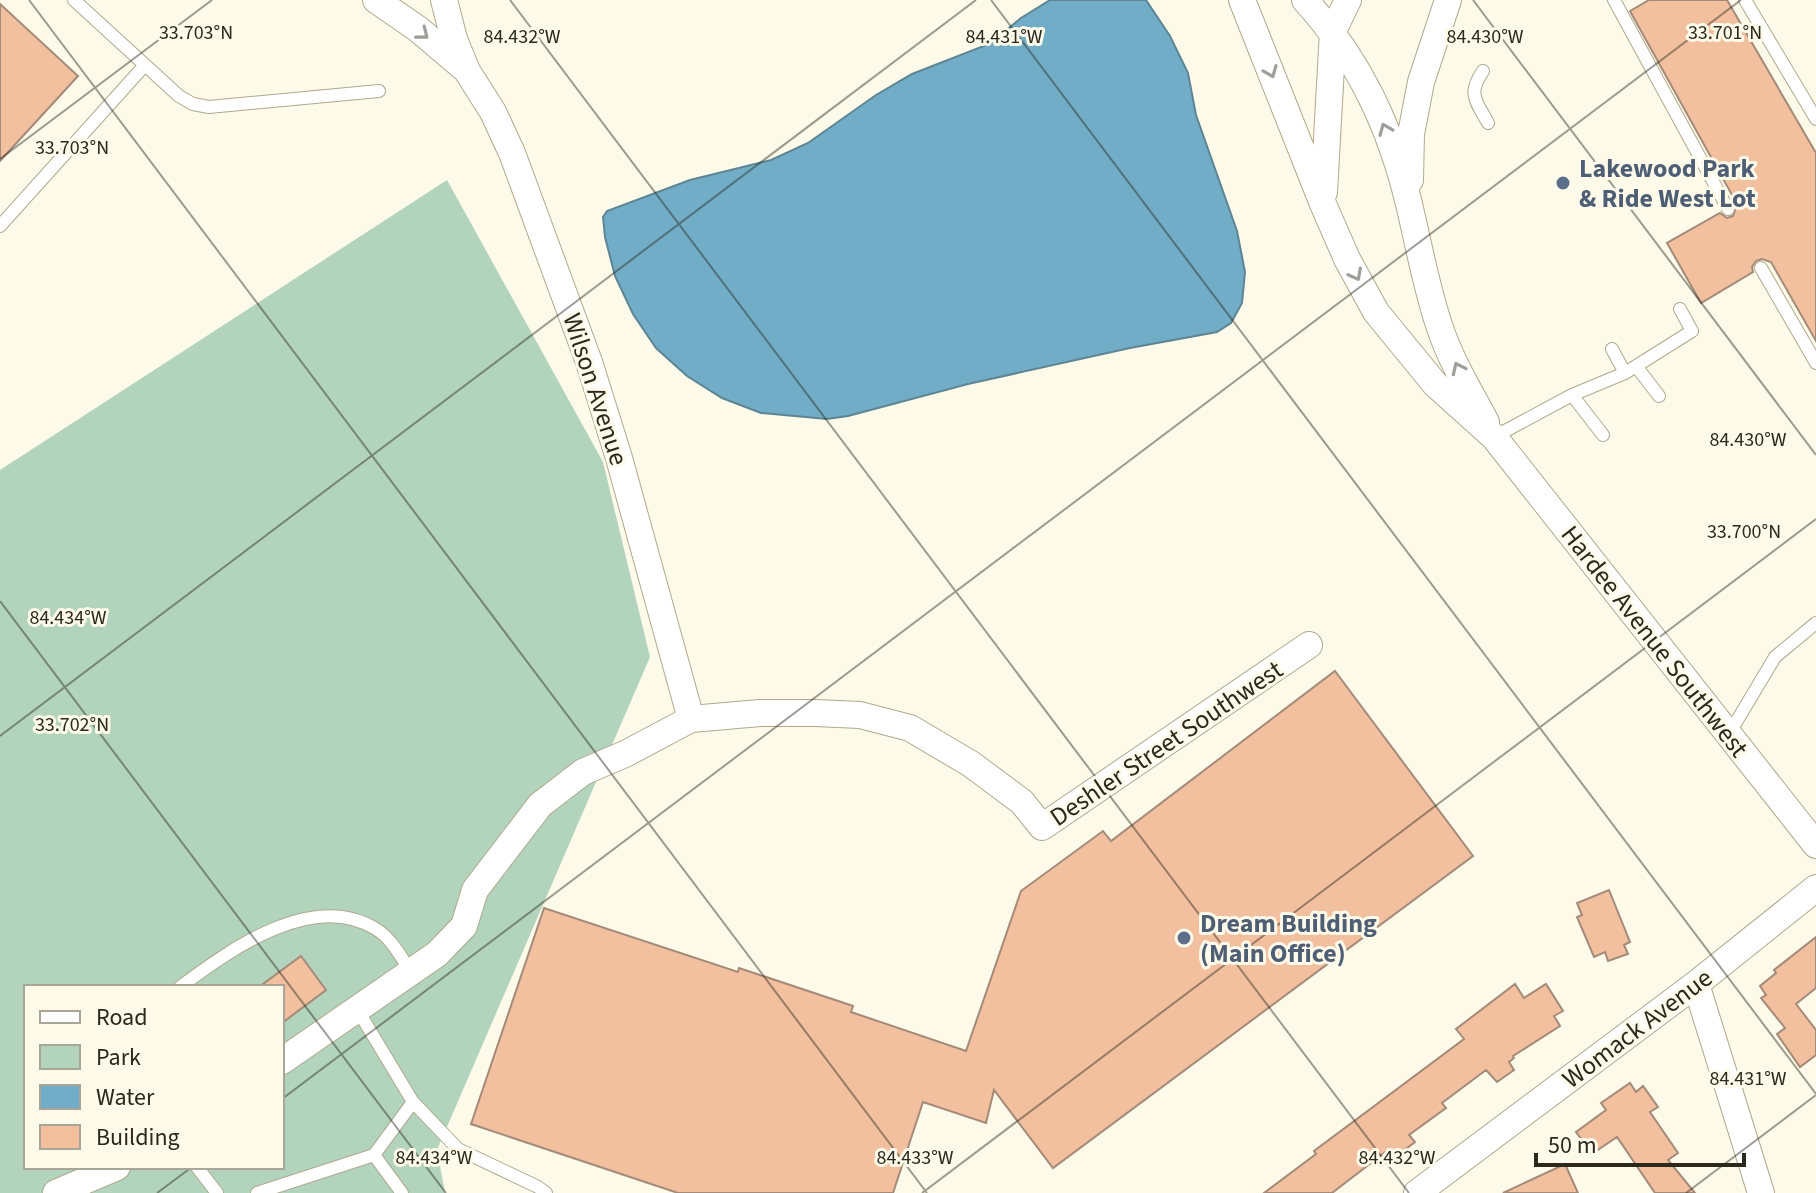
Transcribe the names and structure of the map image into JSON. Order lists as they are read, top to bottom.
{
  "streets": {
    "street": [
      "Wilson Avenue",
      "Hardee Avenue Southwest",
      "Deshler Street Southwest",
      "Womack Avenue"
    ]
  },
  "crossings": [
    ["Wilson Avenue", "Deshler Street Southwest"]
  ],
  "places": ["Lakewood Park & Ride West Lot", "Dream Building (Main Office)"],
  "legend": [
    "Road",
    "Park",
    "Water",
    "Building"
  ],
  "scale_bar": "50 m",
  "coordinates": [
    "33.703°N",
    "33.701°N",
    "84.432°W",
    "84.431°W",
    "84.430°W",
    "33.700°N",
    "84.434°W",
    "33.702°N",
    "84.433°W"
  ]
}
